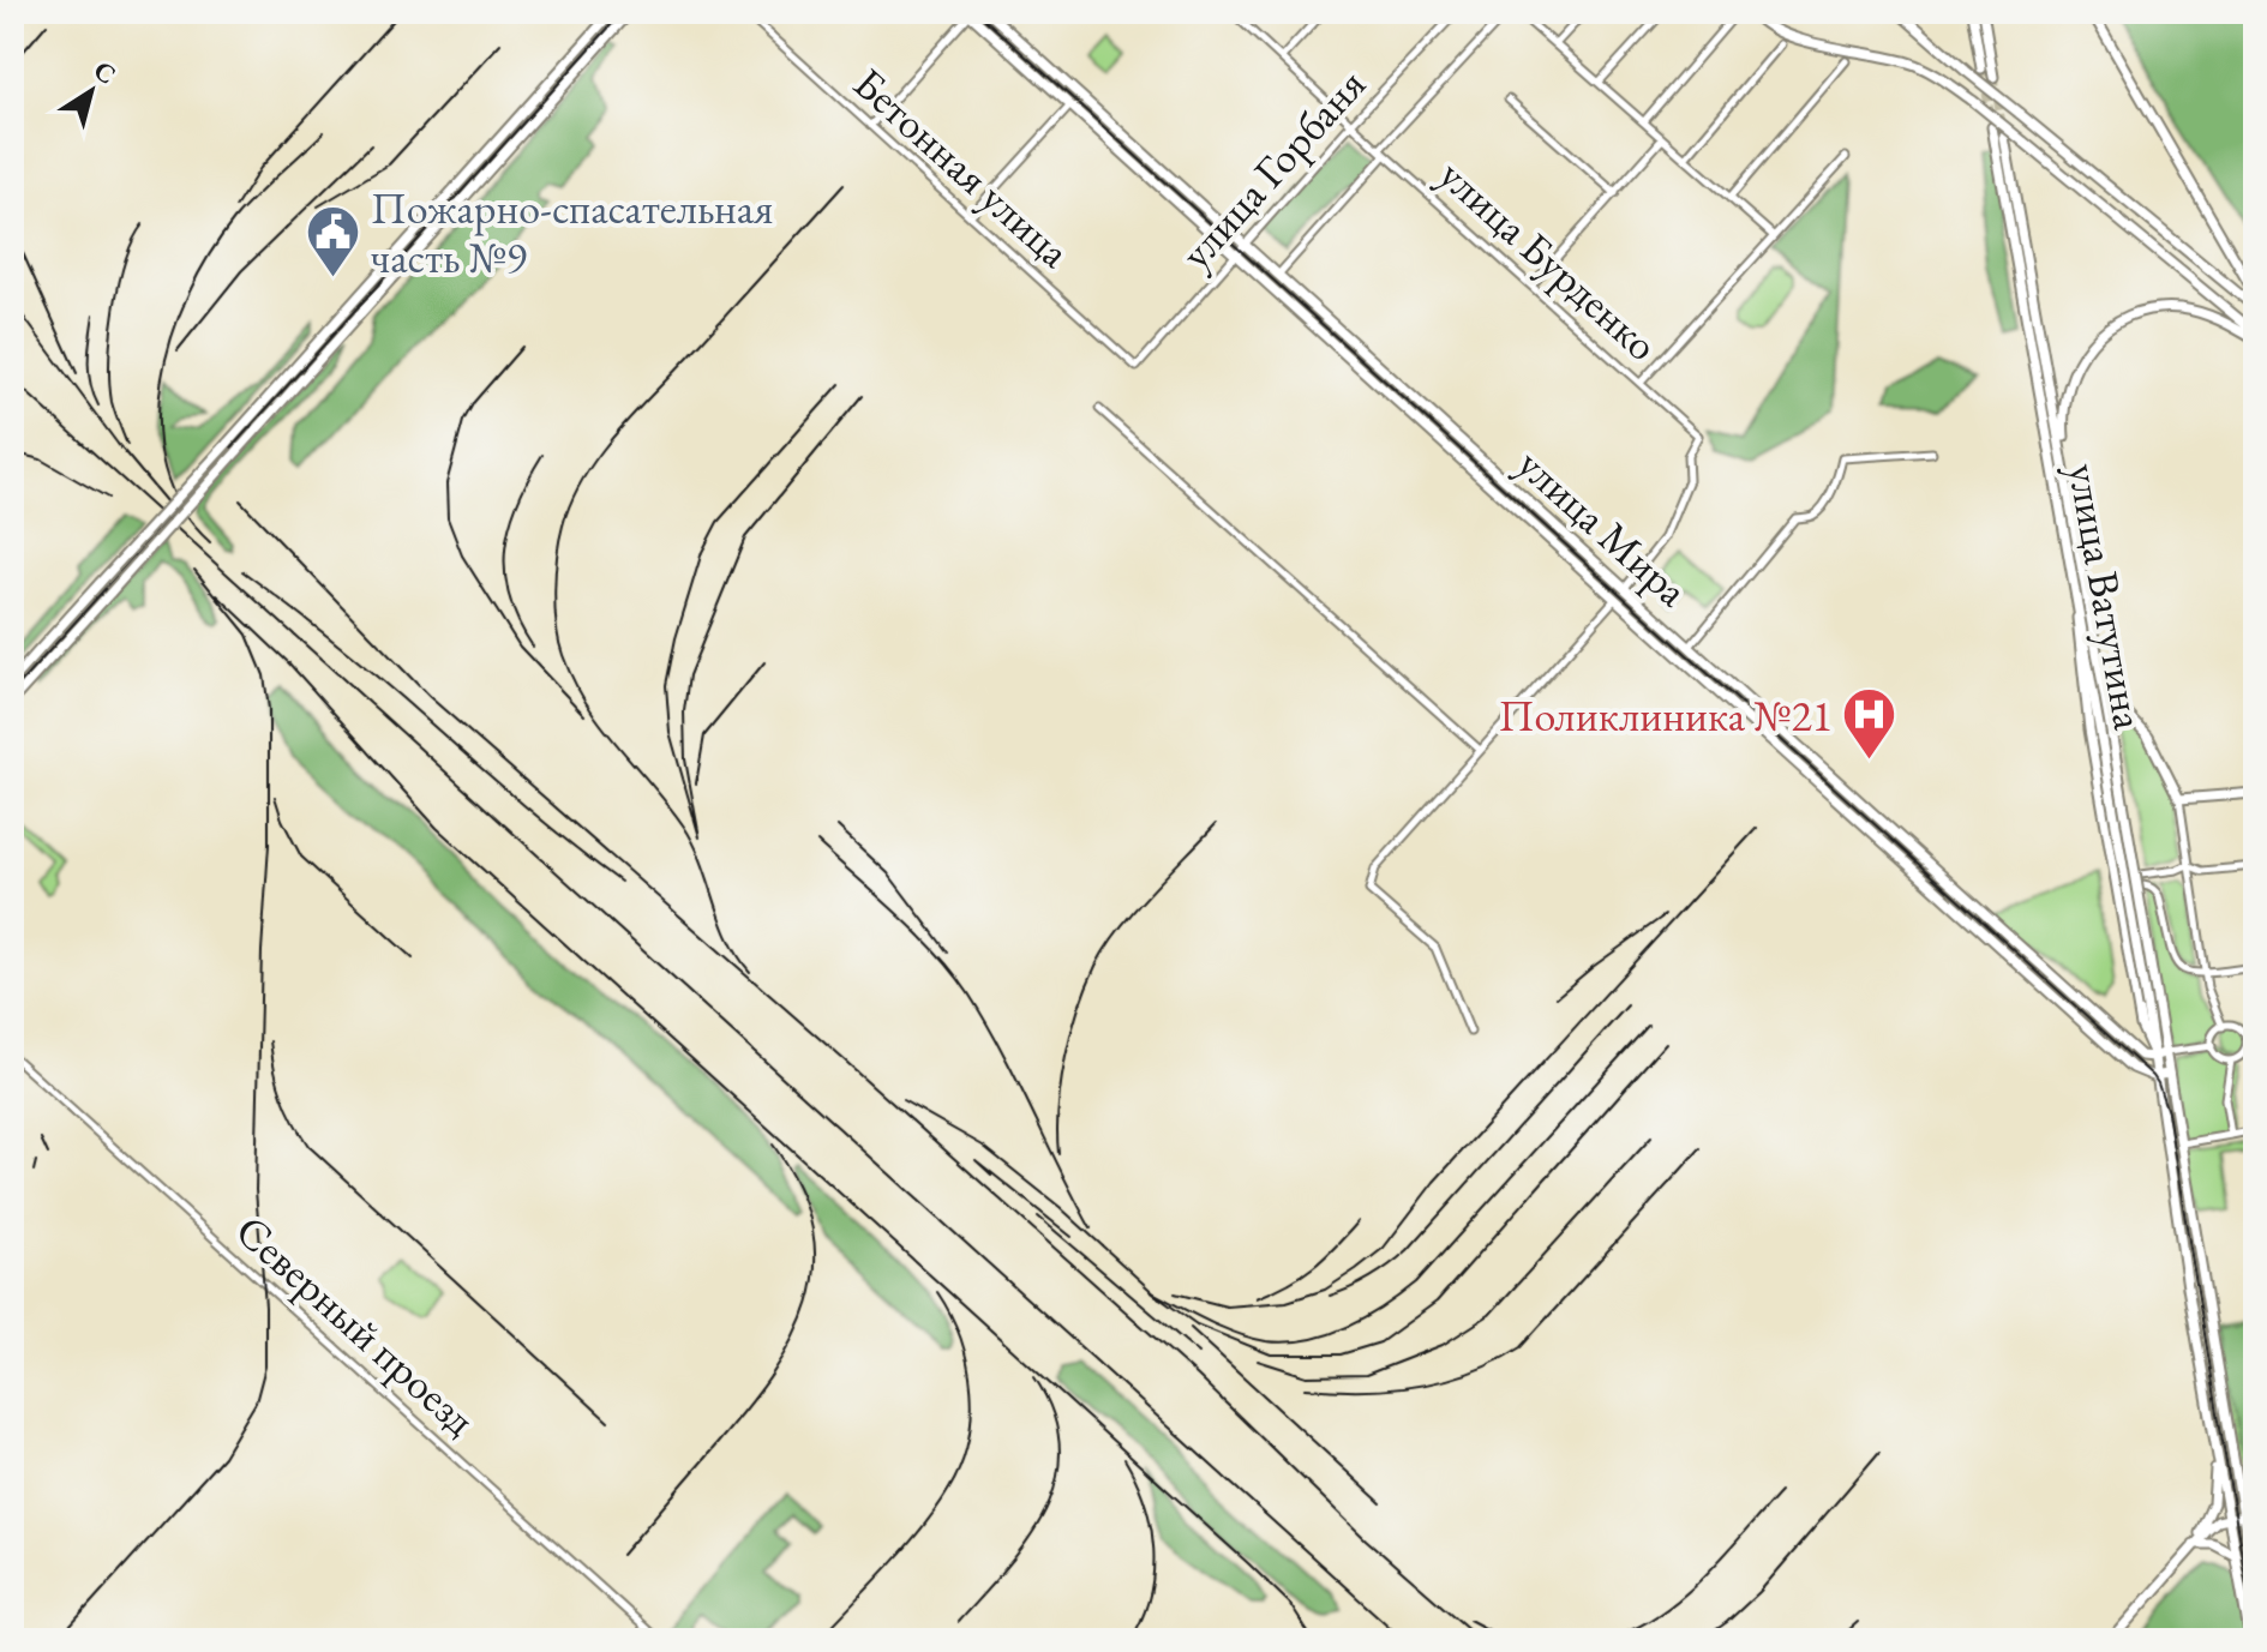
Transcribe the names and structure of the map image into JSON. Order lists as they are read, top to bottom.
{
  "streets": {
    "main road": ["улица Мира", "улица Ватутина"],
    "street": [
      "Бетонная улица",
      "улица Горбаня",
      "улица Бурденко",
      "Северный проезд"
    ]
  },
  "crossings": [
    ["Бетонная улица", "улица Горбаня"],
    ["улица Горбаня", "улица Бурденко"],
    ["улица Горбаня", "улица Мира"],
    ["улица Бурденко", "улица Мира"],
    ["улица Мира", "улица Ватутина"]
  ],
  "places": {
    "public building": ["Пожарно-спасательная часть №9"],
    "hospital": ["Поликлиника №21"]
  },
  "north": "top right"
}
